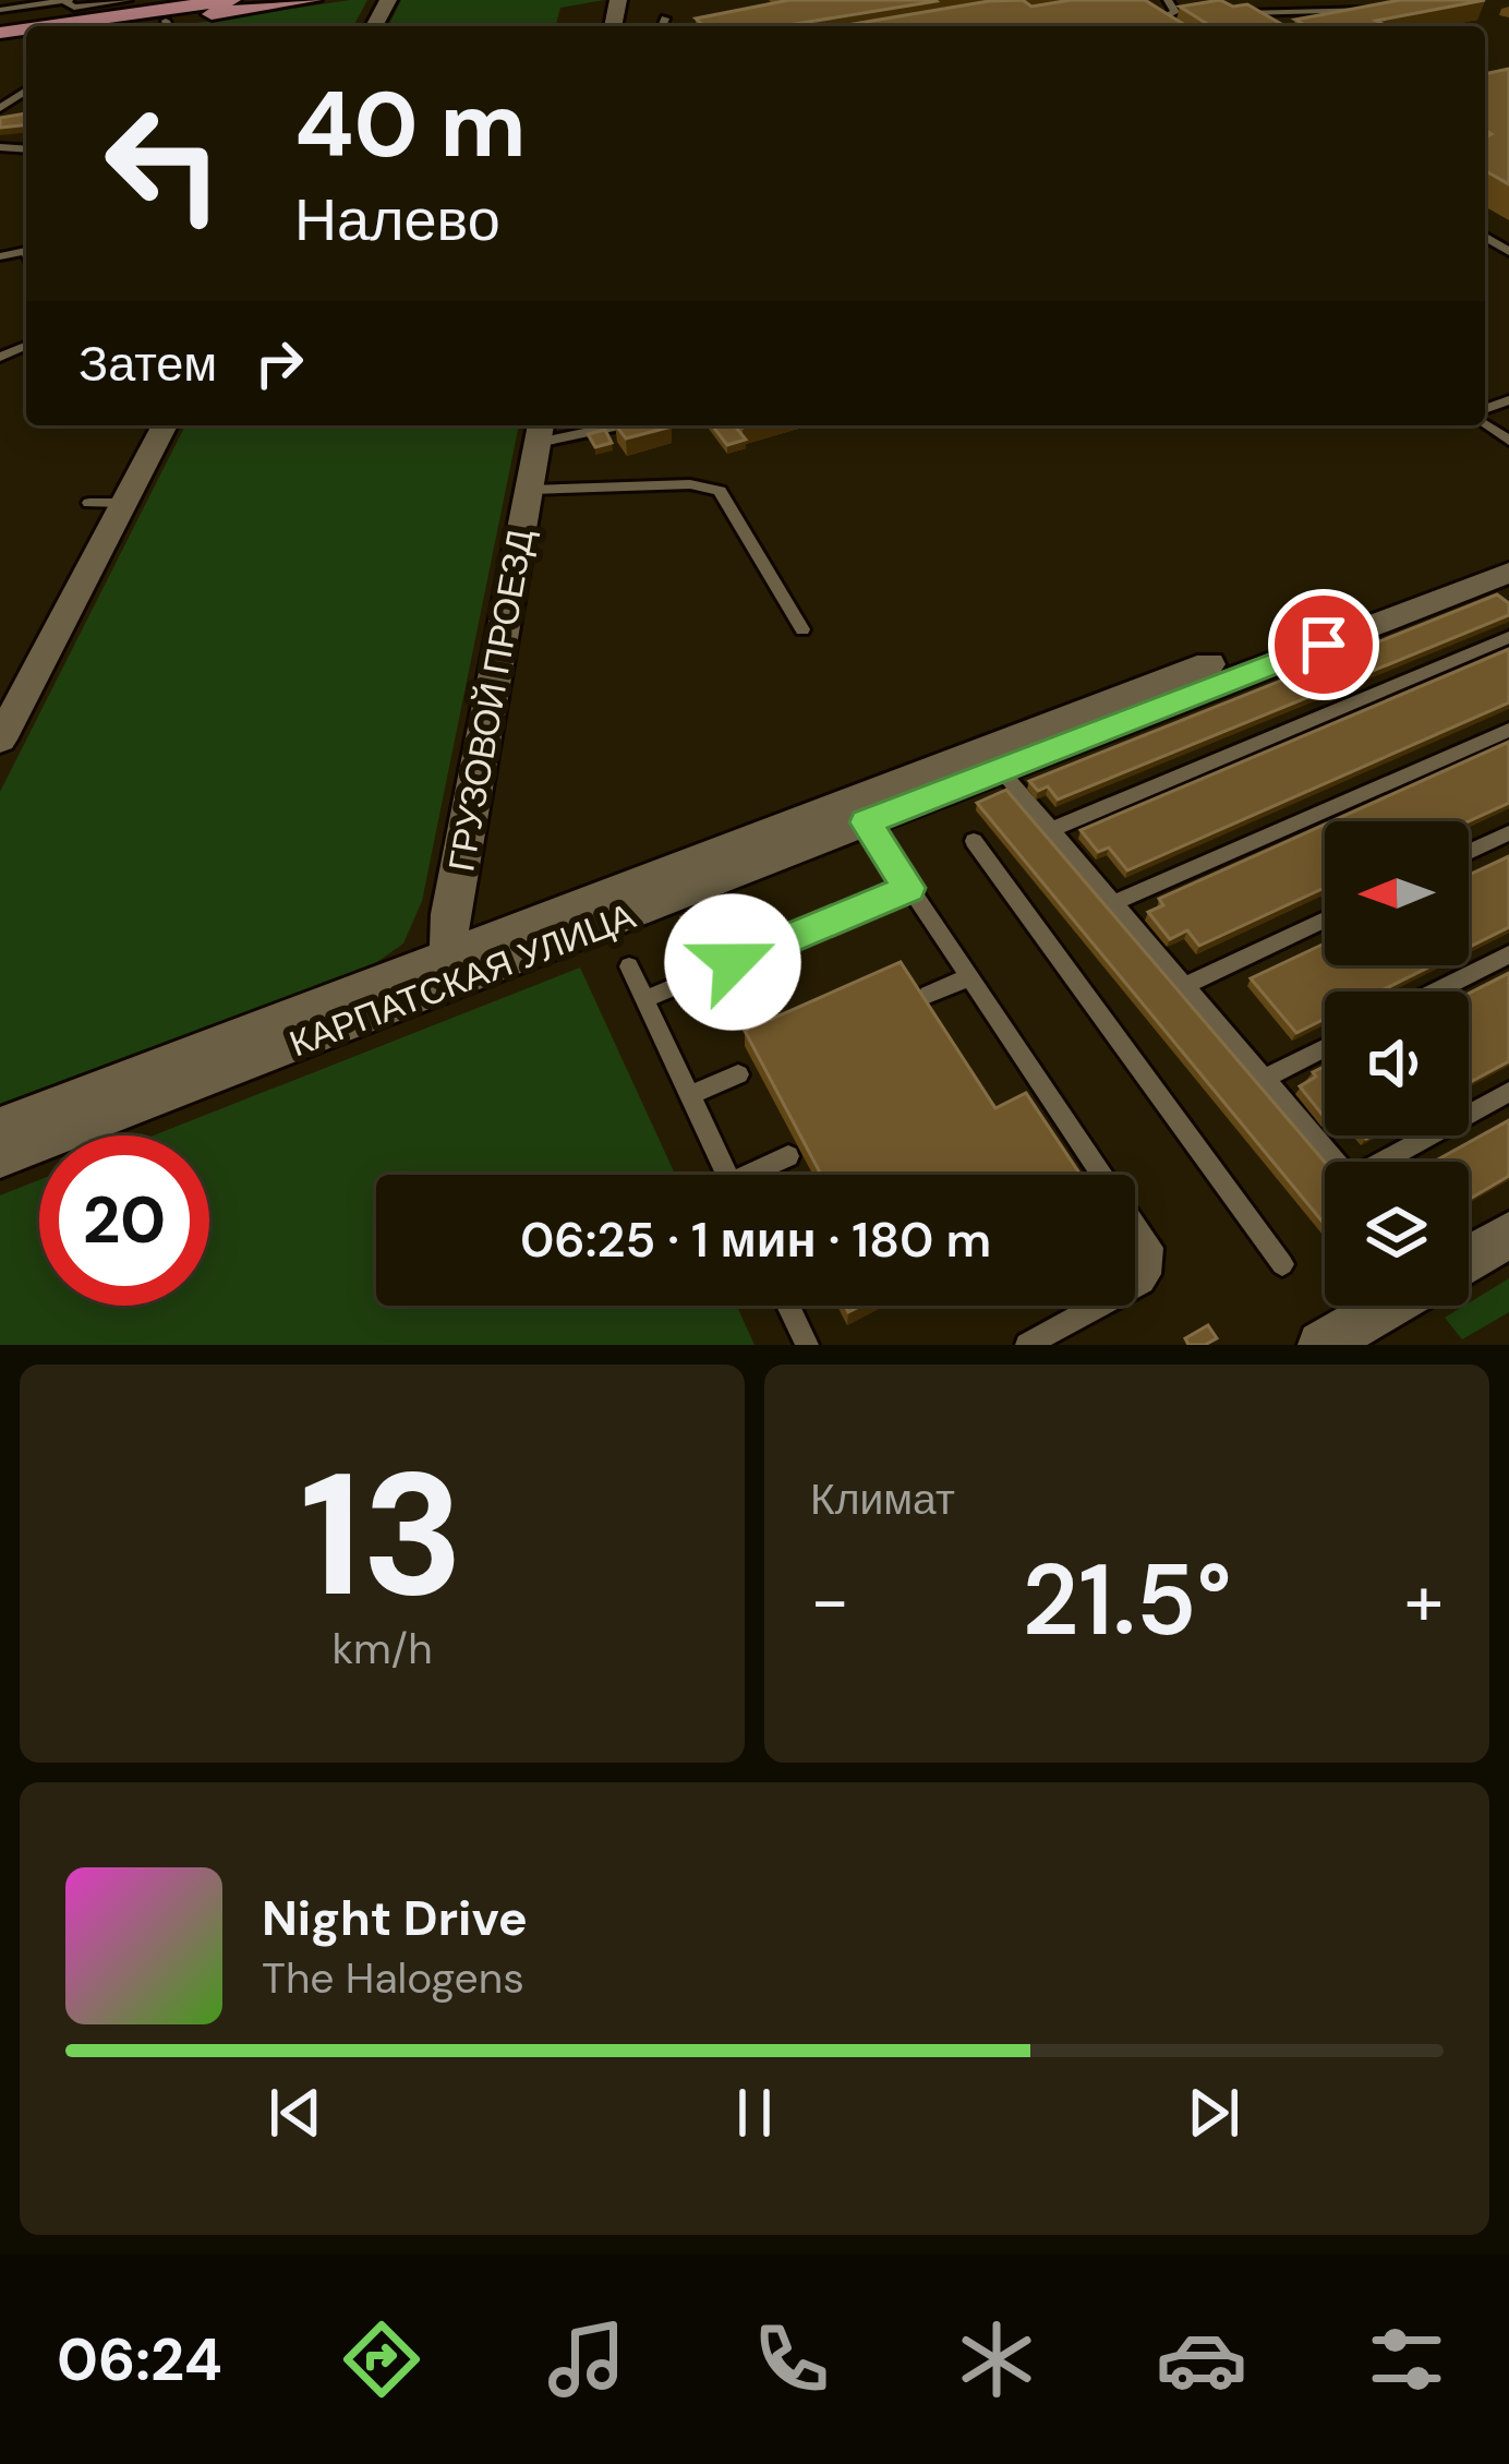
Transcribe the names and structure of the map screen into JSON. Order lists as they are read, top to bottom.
{
  "streets": {
    "street": ["ГРУЗОВОЙ ПРОЕЗД", "КАРПАТСКАЯ УЛИЦА"]
  },
  "crossings": [
    ["ГРУЗОВОЙ ПРОЕЗД", "КАРПАТСКАЯ УЛИЦА"]
  ],
  "north": "left",
  "page": {
    "turn": ["40 m", "Налево"],
    "then": "Затем",
    "limit": "20",
    "trip": "06:25 · 1 мин · 180 m",
    "tile": [
      ["13", "km/h"],
      "Климат"
    ],
    "heat": ["−", "21.5°", "+"],
    "song": ["Night Drive", "The Halogens"],
    "tabs": "06:24"
  }
}
